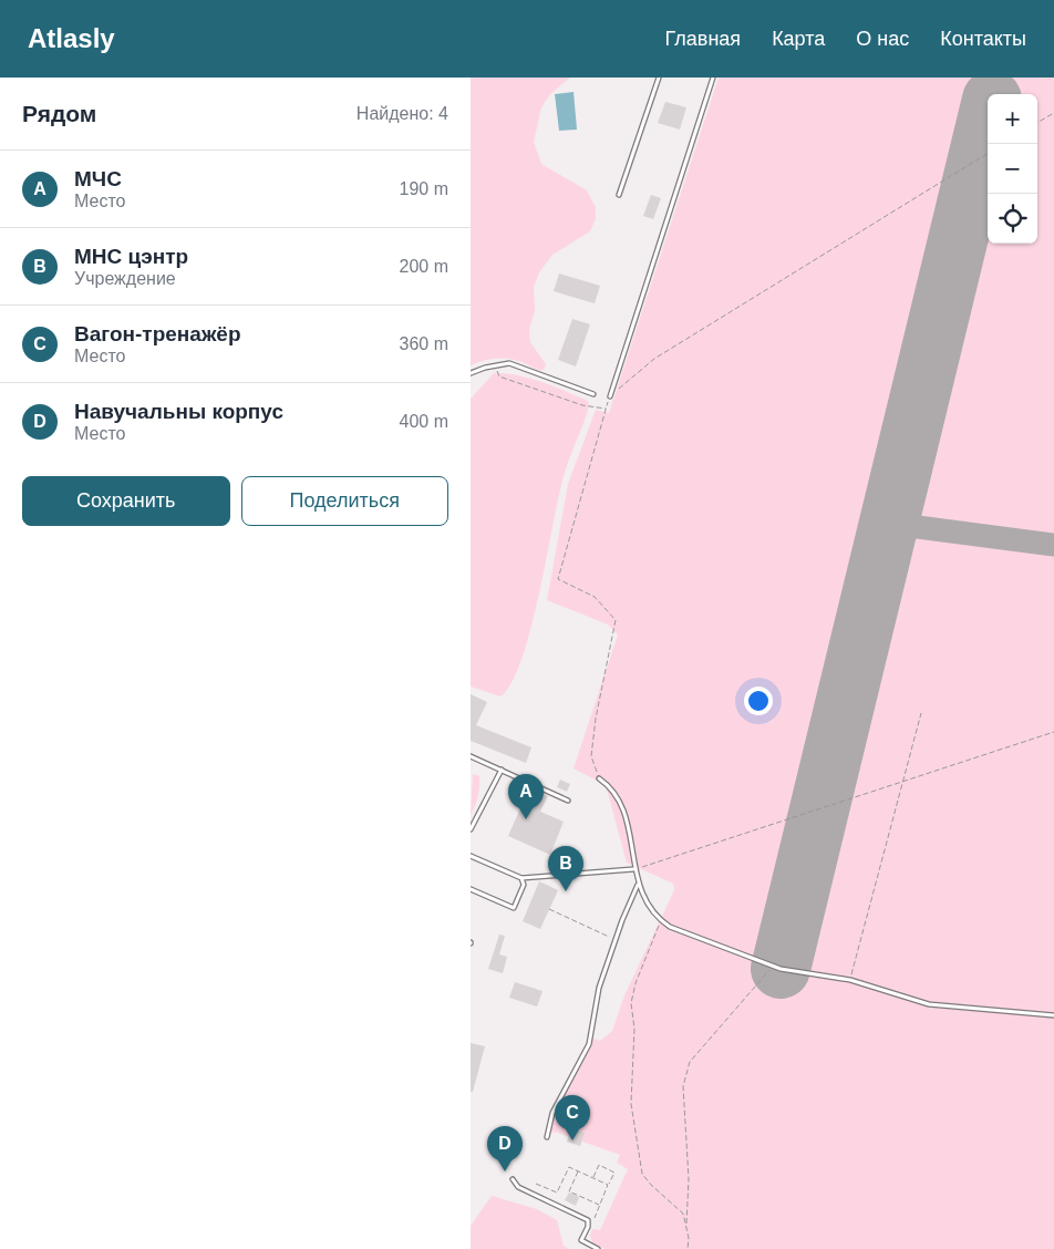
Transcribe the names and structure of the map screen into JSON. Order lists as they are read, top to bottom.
{
  "page": {
    "header": "Atlasly",
    "nav": [
      "Главная",
      "Карта",
      "О нас",
      "Контакты"
    ],
    "heading": ["Рядом", "Найдено: 4"],
    "map_buttons": ["+", "−"],
    "list": [
      {
        "mark": "A",
        "name": "МЧС",
        "note": "Место",
        "value": "190 m"
      },
      {
        "mark": "B",
        "name": "МНС цэнтр",
        "note": "Учреждение",
        "value": "200 m"
      },
      {
        "mark": "C",
        "name": "Вагон-тренажёр",
        "note": "Место",
        "value": "360 m"
      },
      {
        "mark": "D",
        "name": "Навучальны корпус",
        "note": "Место",
        "value": "400 m"
      }
    ],
    "buttons": ["Сохранить", "Поделиться"],
    "pins": [
      "A",
      "B",
      "C",
      "D"
    ]
  }
}
